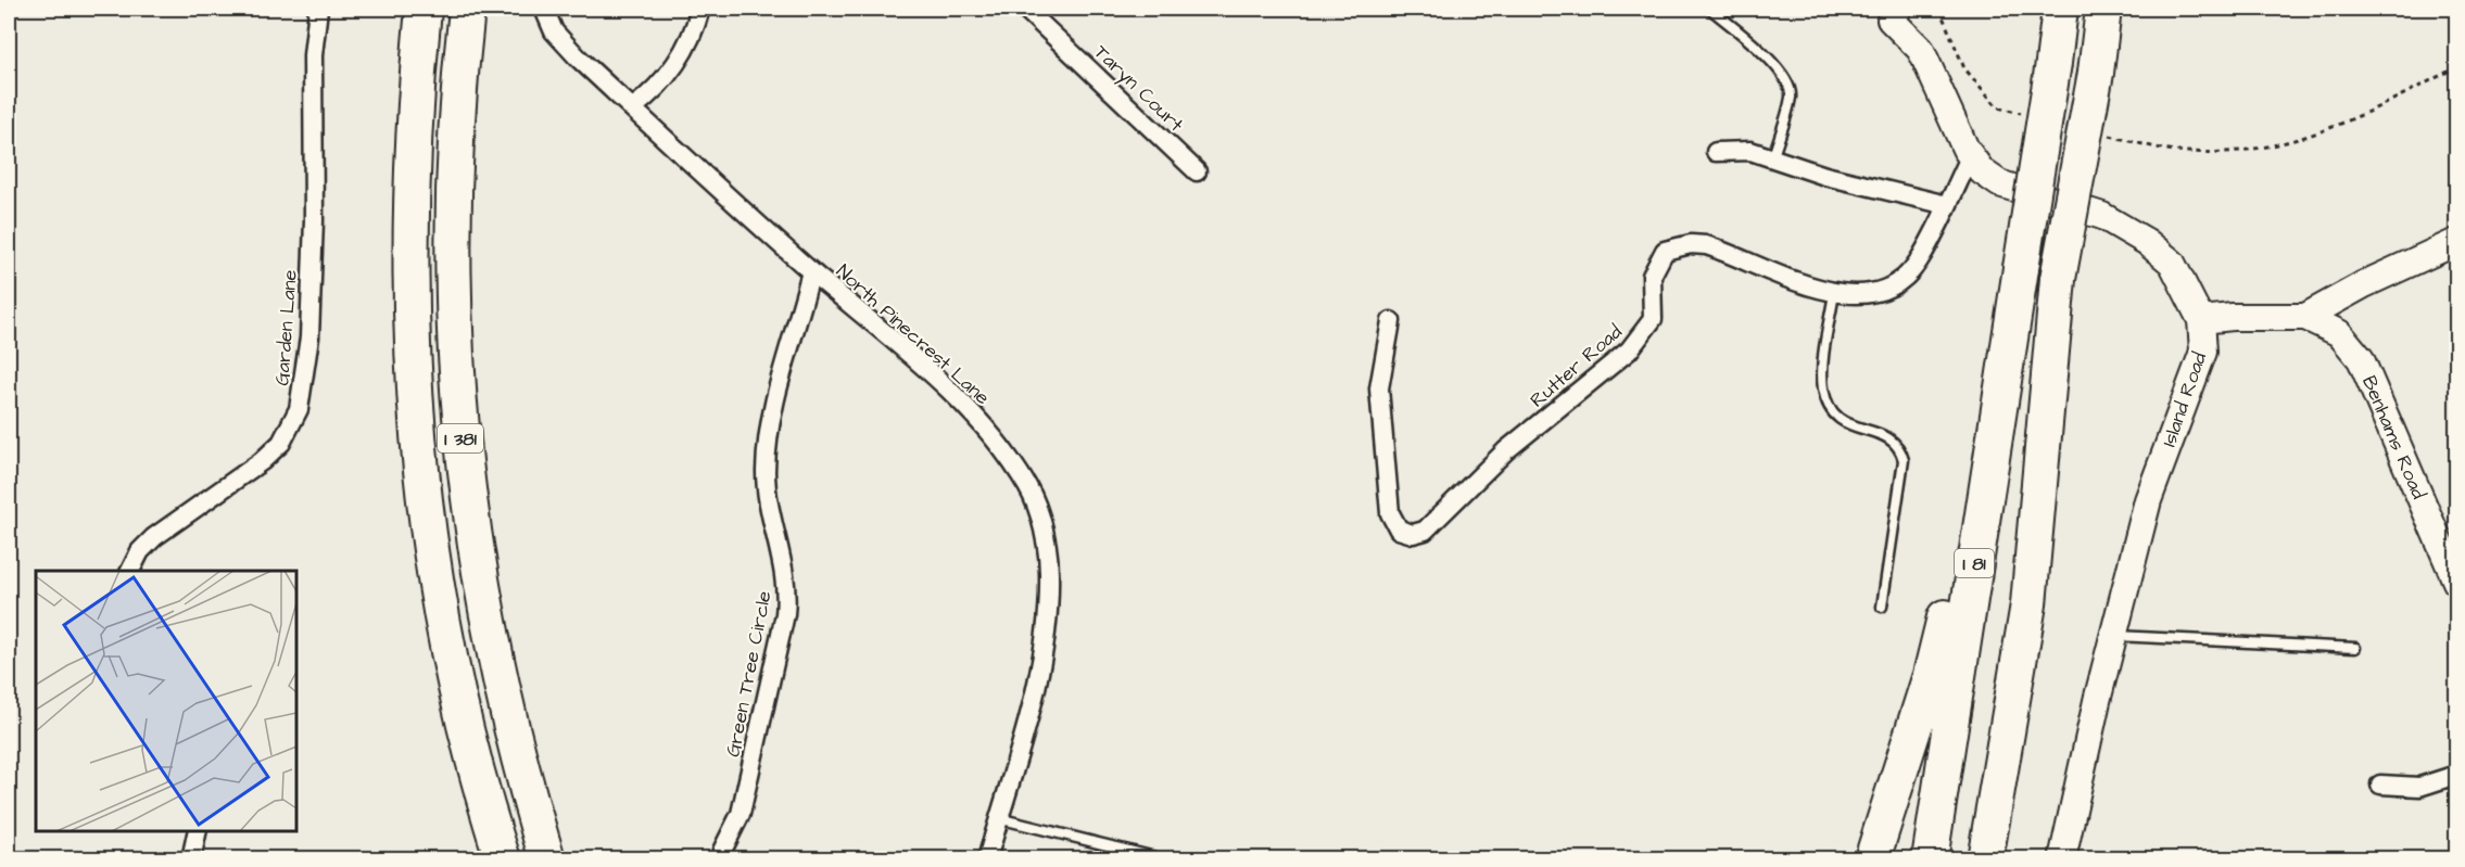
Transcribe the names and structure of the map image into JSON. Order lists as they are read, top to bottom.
{
  "streets": {
    "highway": ["I 381", "I 81"],
    "street": [
      "Taryn Court",
      "Garden Lane",
      "North Pinecrest Lane",
      "Rutter Road",
      "Island Road",
      "Benhams Road",
      "Green Tree Circle"
    ]
  },
  "crossings": [
    ["North Pinecrest Lane", "Green Tree Circle"],
    ["Rutter Road", "Island Road"]
  ]
}
